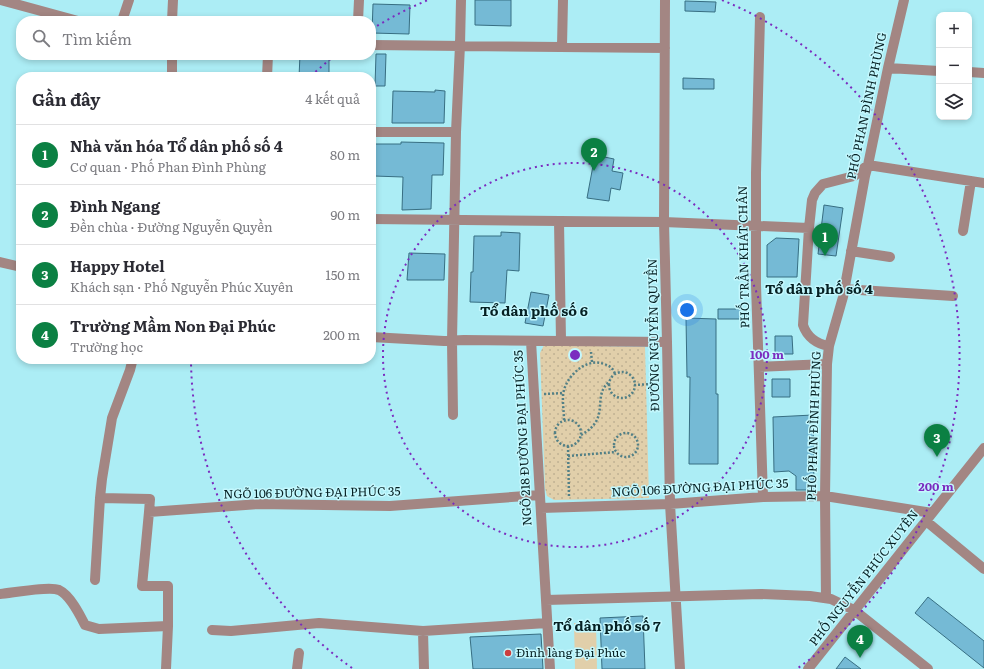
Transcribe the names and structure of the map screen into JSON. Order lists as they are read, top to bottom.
{
  "streets": {
    "street": [
      "PHỐ PHAN ĐÌNH PHÙNG",
      "PHỐ TRẦN KHÁT CHÂN",
      "ĐƯỜNG NGUYỄN QUYỀN",
      "NGÕ 218 ĐƯỜNG ĐẠI PHÚC 35",
      "NGÕ 106 ĐƯỜNG ĐẠI PHÚC 35",
      "PHỐ NGUYỄN PHÚC XUYÊN"
    ]
  },
  "crossings": [
    ["PHỐ PHAN ĐÌNH PHÙNG", "NGÕ 106 ĐƯỜNG ĐẠI PHÚC 35"],
    ["PHỐ TRẦN KHÁT CHÂN", "NGÕ 106 ĐƯỜNG ĐẠI PHÚC 35"],
    ["ĐƯỜNG NGUYỄN QUYỀN", "NGÕ 106 ĐƯỜNG ĐẠI PHÚC 35"],
    ["NGÕ 218 ĐƯỜNG ĐẠI PHÚC 35", "NGÕ 106 ĐƯỜNG ĐẠI PHÚC 35"],
    ["NGÕ 106 ĐƯỜNG ĐẠI PHÚC 35", "PHỐ NGUYỄN PHÚC XUYÊN"]
  ],
  "districts": ["Tổ dân phố số 4", "Tổ dân phố số 6", "Tổ dân phố số 7"],
  "places": ["Đình làng Đại Phúc"],
  "page": {
    "map_buttons": ["+", "−"],
    "search": "Tìm kiếm",
    "heading": ["Gần đây", "4 kết quả"],
    "list": [
      {
        "mark": "1",
        "name": "Nhà văn hóa Tổ dân phố số 4",
        "note": "Cơ quan · Phố Phan Đình Phùng",
        "value": "80 m"
      },
      {
        "mark": "2",
        "name": "Đình Ngang",
        "note": "Đền chùa · Đường Nguyễn Quyền",
        "value": "90 m"
      },
      {
        "mark": "3",
        "name": "Happy Hotel",
        "note": "Khách sạn · Phố Nguyễn Phúc Xuyên",
        "value": "150 m"
      },
      {
        "mark": "4",
        "name": "Trường Mầm Non Đại Phúc",
        "note": "Trường học",
        "value": "200 m"
      }
    ],
    "pins": [
      "2",
      "1",
      "3",
      "4"
    ]
  },
  "rings": ["100 m", "200 m"]
}
